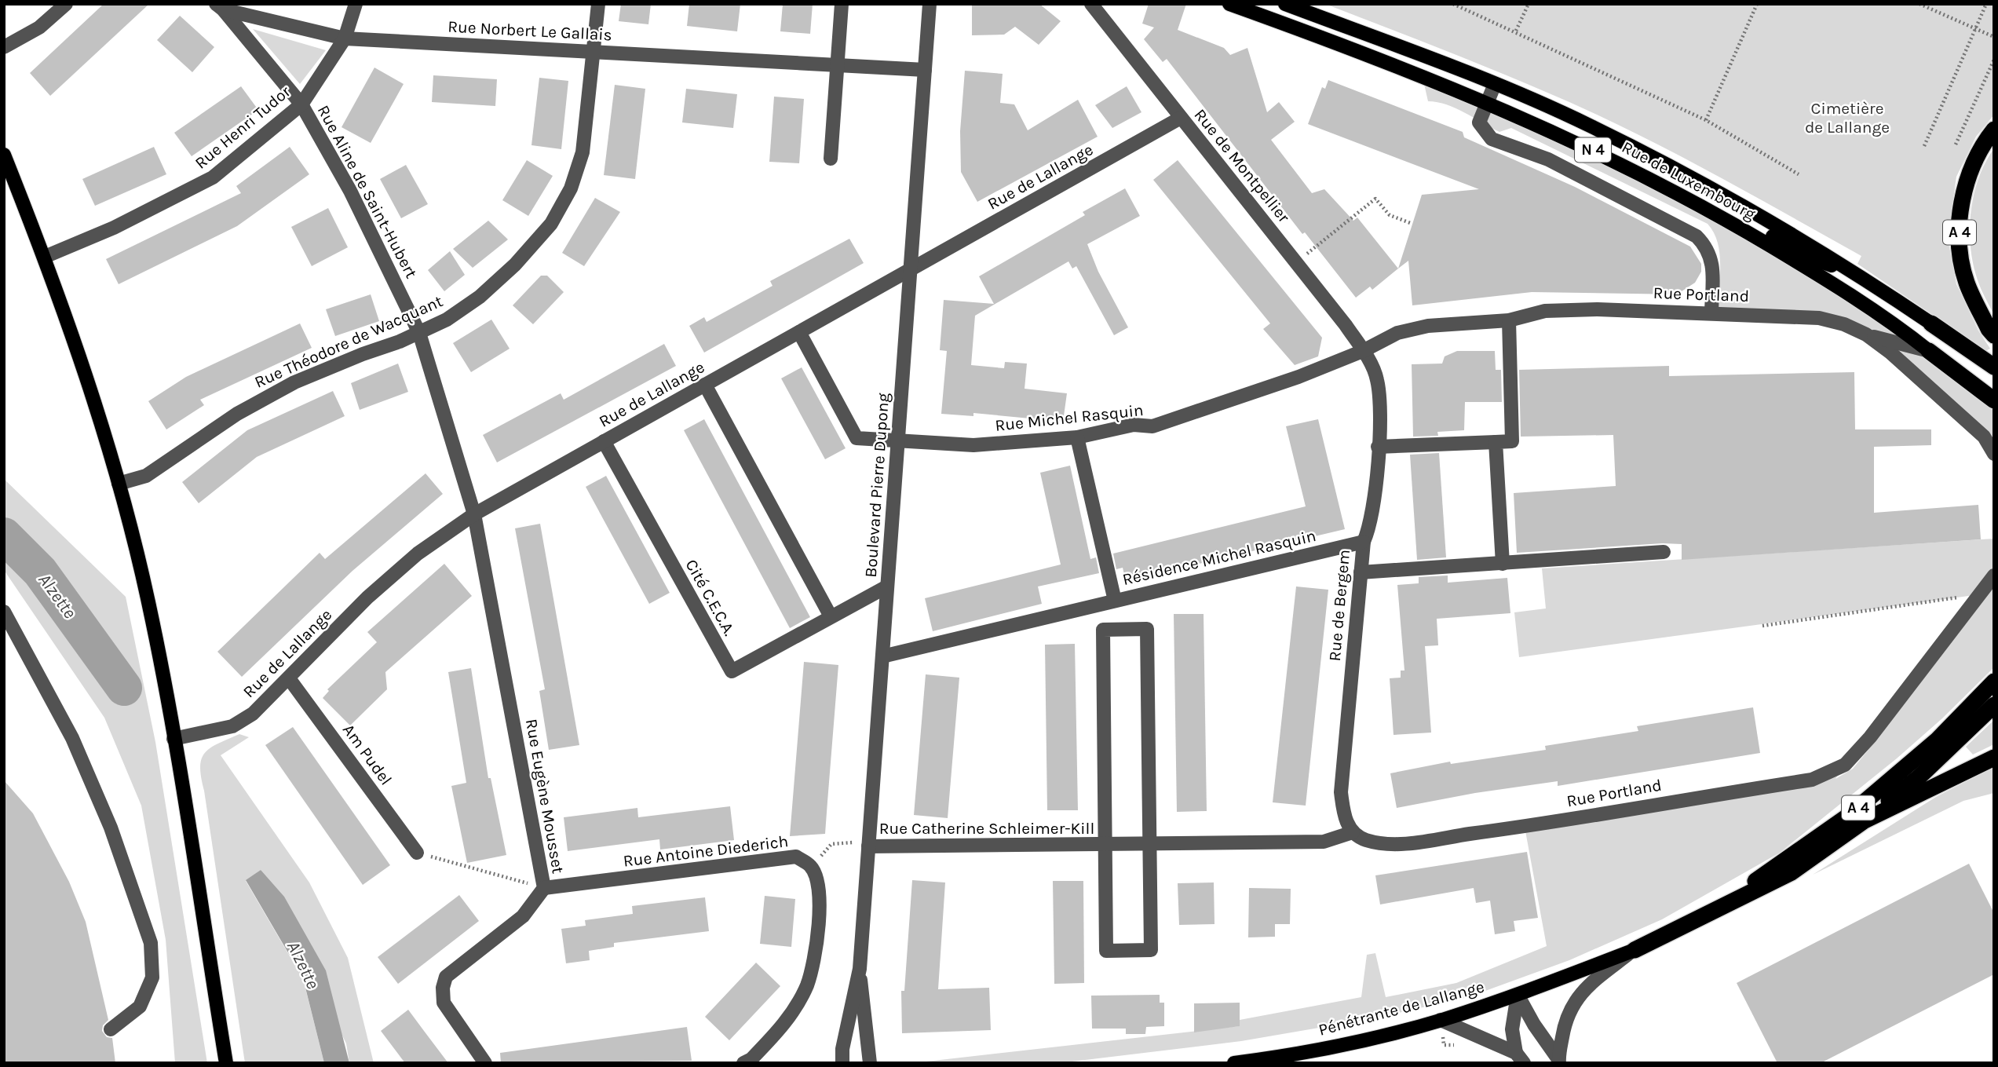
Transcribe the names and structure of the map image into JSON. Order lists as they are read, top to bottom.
{
  "streets": {
    "highway": ["A 4"],
    "main road": ["N 4", "Rue de Luxembourg", "Pénétrante de Lallange"],
    "street": [
      "Rue Norbert Le Gallais",
      "Rue Henri Tudor",
      "Rue de Montpellier",
      "Rue de Lallange",
      "Rue Aline de Saint-Hubert",
      "Rue Portland",
      "Rue Théodore de Wacquant",
      "Rue Michel Rasquin",
      "Boulevard Pierre Dupong",
      "Résidence Michel Rasquin",
      "Cité C.E.C.A.",
      "Rue de Bergem",
      "Am Pudel",
      "Rue Eugène Mousset",
      "Rue Catherine Schleimer-Kill",
      "Rue Antoine Diederich"
    ]
  },
  "crossings": [
    ["Rue Norbert Le Gallais", "Rue Henri Tudor"],
    ["Rue Norbert Le Gallais", "Rue Aline de Saint-Hubert"],
    ["Rue Norbert Le Gallais", "Rue Théodore de Wacquant"],
    ["Rue Norbert Le Gallais", "Boulevard Pierre Dupong"],
    ["Rue Henri Tudor", "Rue Aline de Saint-Hubert"],
    ["Rue de Montpellier", "Rue de Lallange"],
    ["Rue de Montpellier", "Rue Portland"],
    ["Rue de Montpellier", "Rue Michel Rasquin"],
    ["Rue de Montpellier", "Rue de Bergem"],
    ["Rue de Lallange", "Rue Aline de Saint-Hubert"],
    ["Rue de Lallange", "Rue Michel Rasquin"],
    ["Rue de Lallange", "Boulevard Pierre Dupong"],
    ["Rue de Lallange", "Cité C.E.C.A."],
    ["Rue de Lallange", "Am Pudel"],
    ["Rue de Lallange", "Rue Eugène Mousset"],
    ["Rue Aline de Saint-Hubert", "Rue Théodore de Wacquant"],
    ["Rue Aline de Saint-Hubert", "Rue Eugène Mousset"],
    ["Rue Portland", "Rue Michel Rasquin"],
    ["Rue Portland", "Rue de Bergem"],
    ["Rue Michel Rasquin", "Boulevard Pierre Dupong"],
    ["Rue Michel Rasquin", "Résidence Michel Rasquin"],
    ["Rue Michel Rasquin", "Rue de Bergem"],
    ["Boulevard Pierre Dupong", "Résidence Michel Rasquin"],
    ["Boulevard Pierre Dupong", "Cité C.E.C.A."],
    ["Boulevard Pierre Dupong", "Rue Catherine Schleimer-Kill"],
    ["Résidence Michel Rasquin", "Rue de Bergem"],
    ["Rue Eugène Mousset", "Rue Antoine Diederich"]
  ],
  "water": ["Alzette"],
  "parks": ["Cimetière de Lallange"]
}
